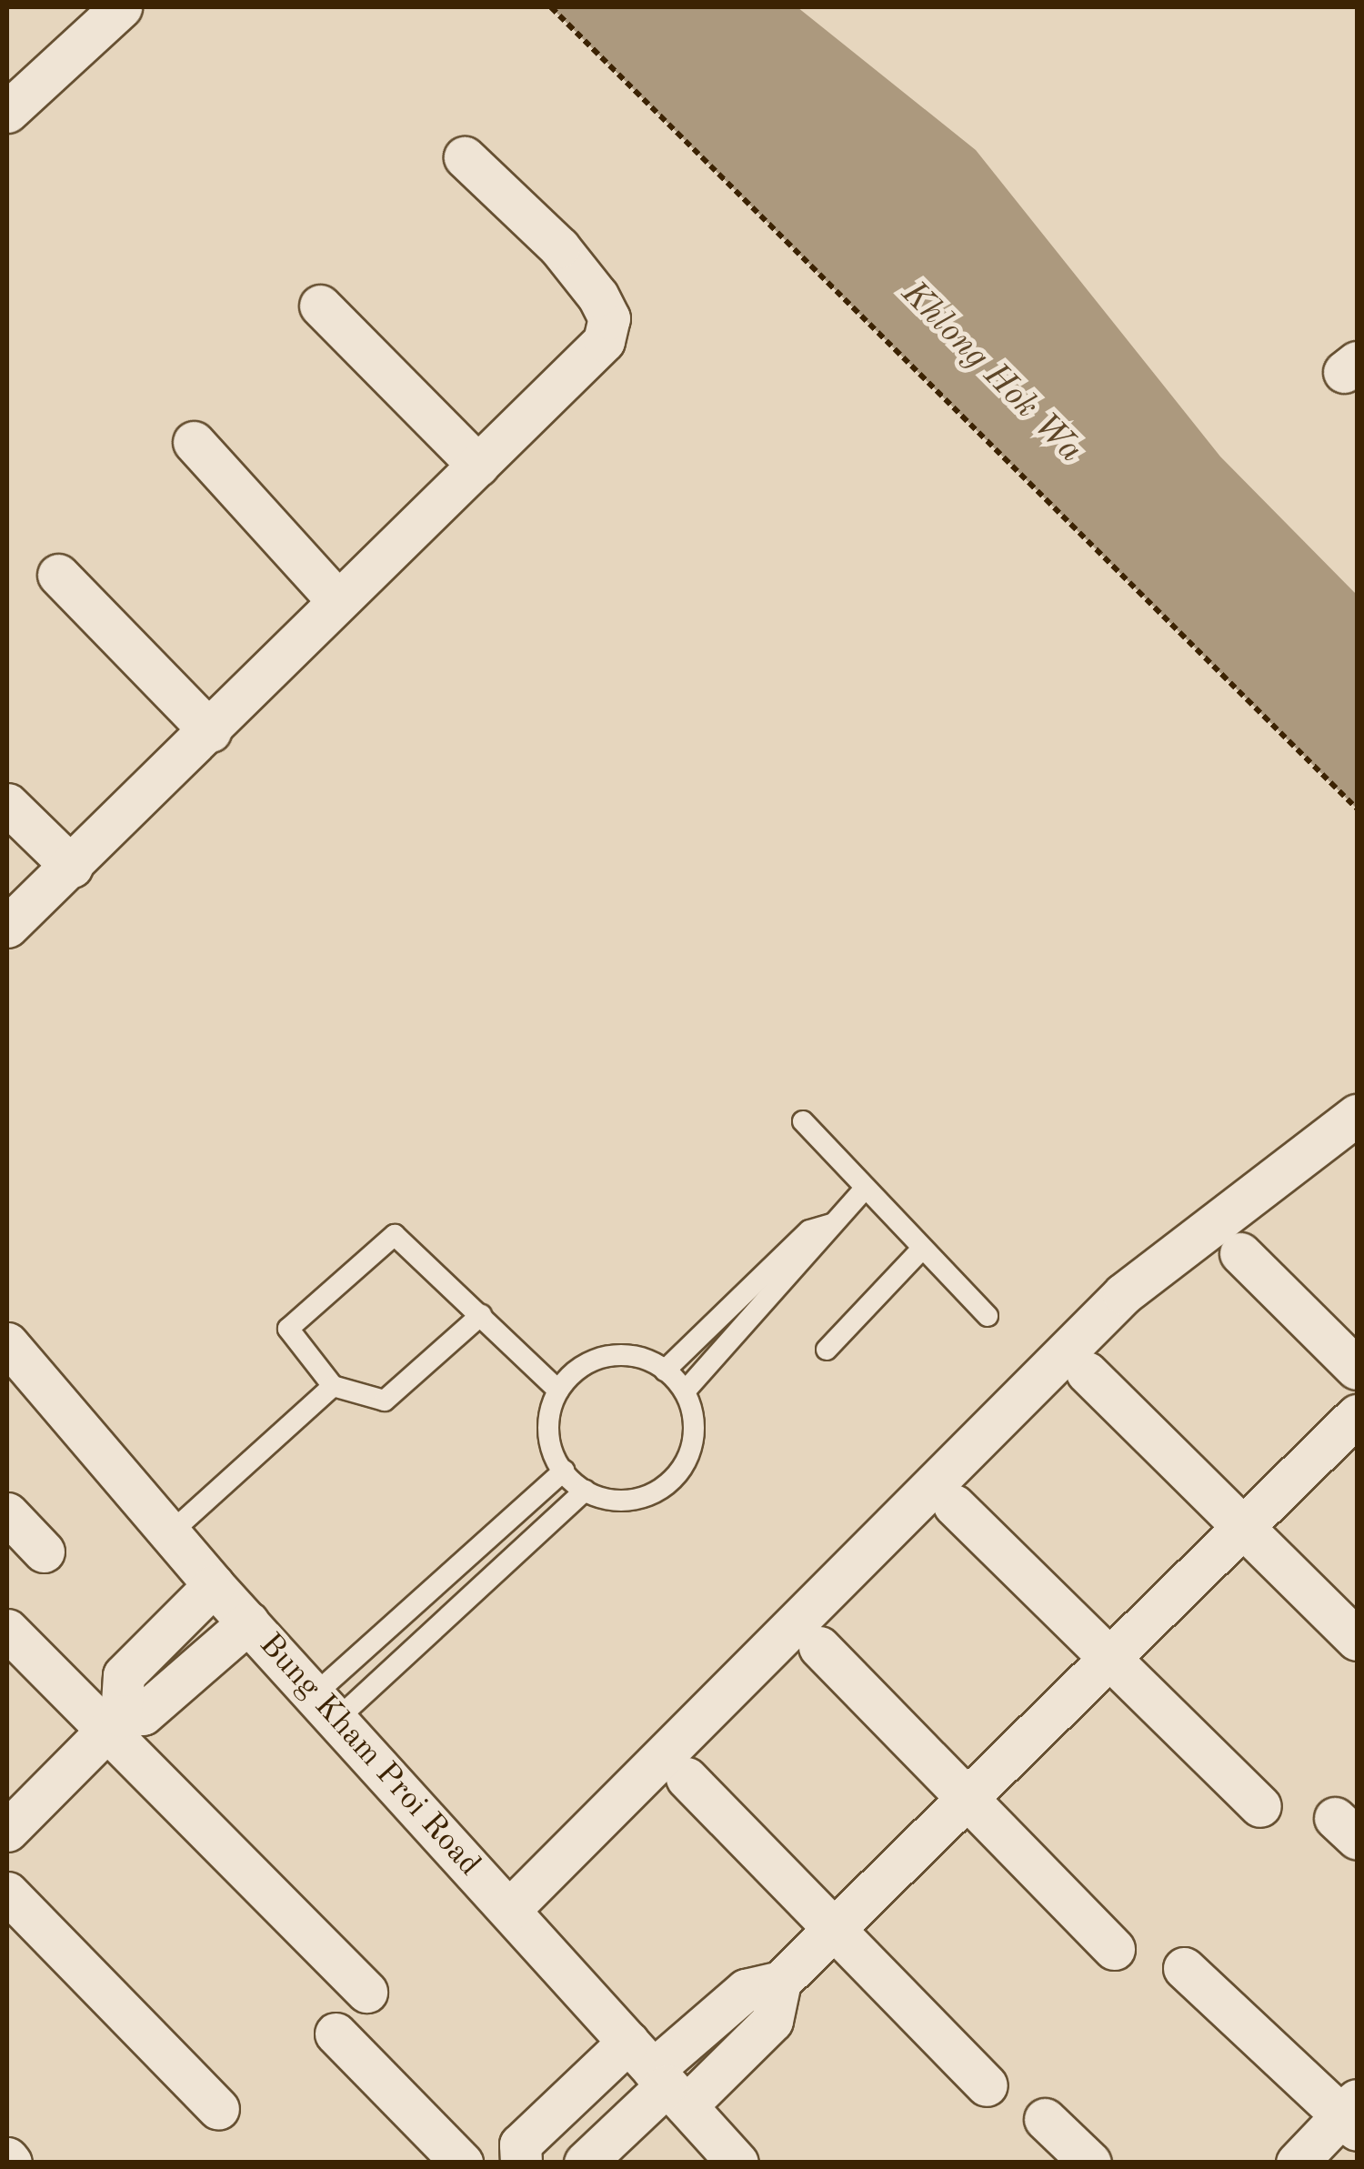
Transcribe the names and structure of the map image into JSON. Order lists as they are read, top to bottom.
{
  "streets": {
    "street": ["Bung Kham Proi Road"]
  },
  "water": ["Khlong Hok Wa"]
}
